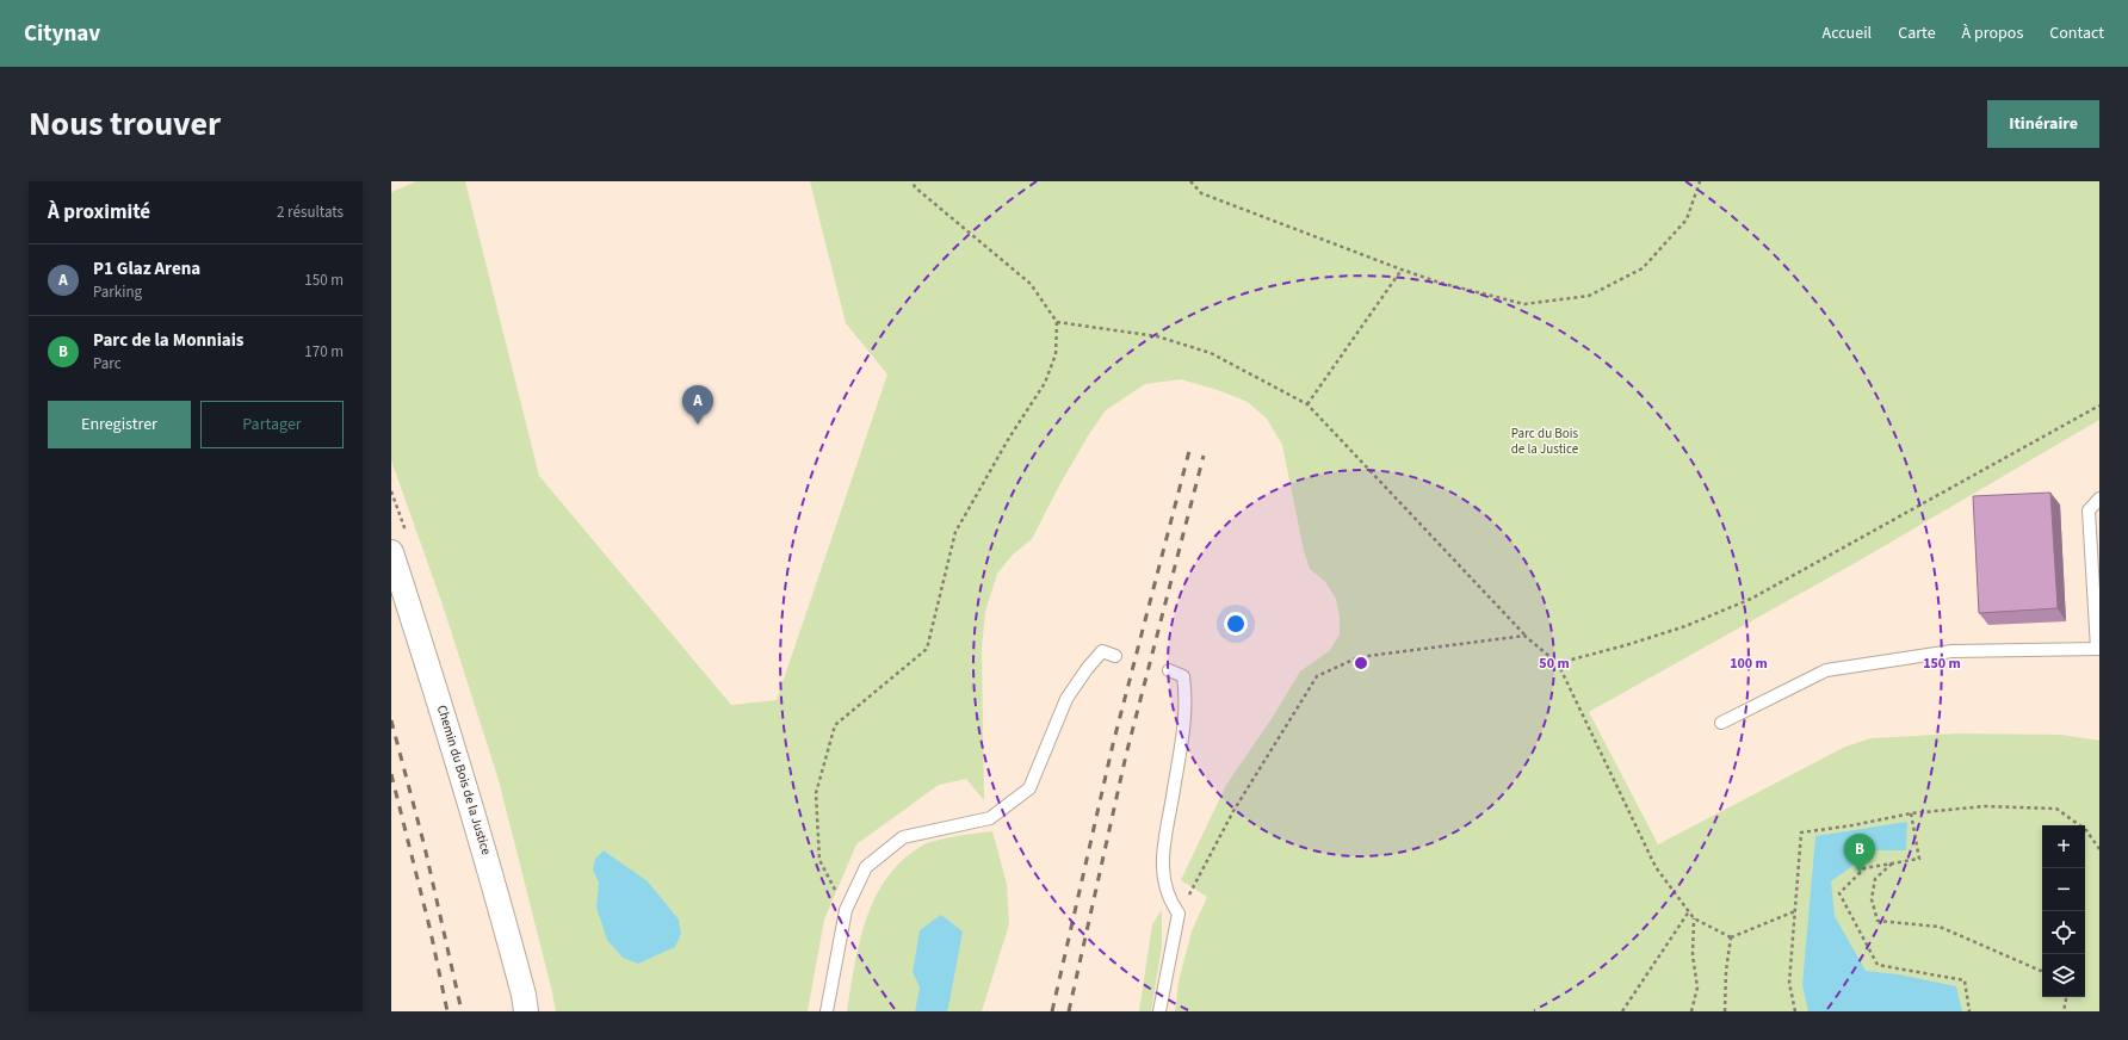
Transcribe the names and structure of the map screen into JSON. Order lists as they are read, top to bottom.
{
  "streets": {
    "street": ["Chemin du Bois de la Justice"]
  },
  "parks": ["Parc du Bois de la Justice"],
  "page": {
    "header": "Citynav",
    "nav": [
      "Accueil",
      "Carte",
      "À propos",
      "Contact"
    ],
    "title": "Nous trouver",
    "buttons": [
      "Itinéraire",
      ["Enregistrer", "Partager"]
    ],
    "heading": ["À proximité", "2 résultats"],
    "list": [
      {
        "mark": "A",
        "name": "P1 Glaz Arena",
        "note": "Parking",
        "value": "150 m"
      },
      {
        "mark": "B",
        "name": "Parc de la Monniais",
        "note": "Parc",
        "value": "170 m"
      }
    ],
    "pins": ["A", "B"],
    "map_buttons": ["+", "−"]
  },
  "rings": ["50 m", "100 m", "150 m"]
}
